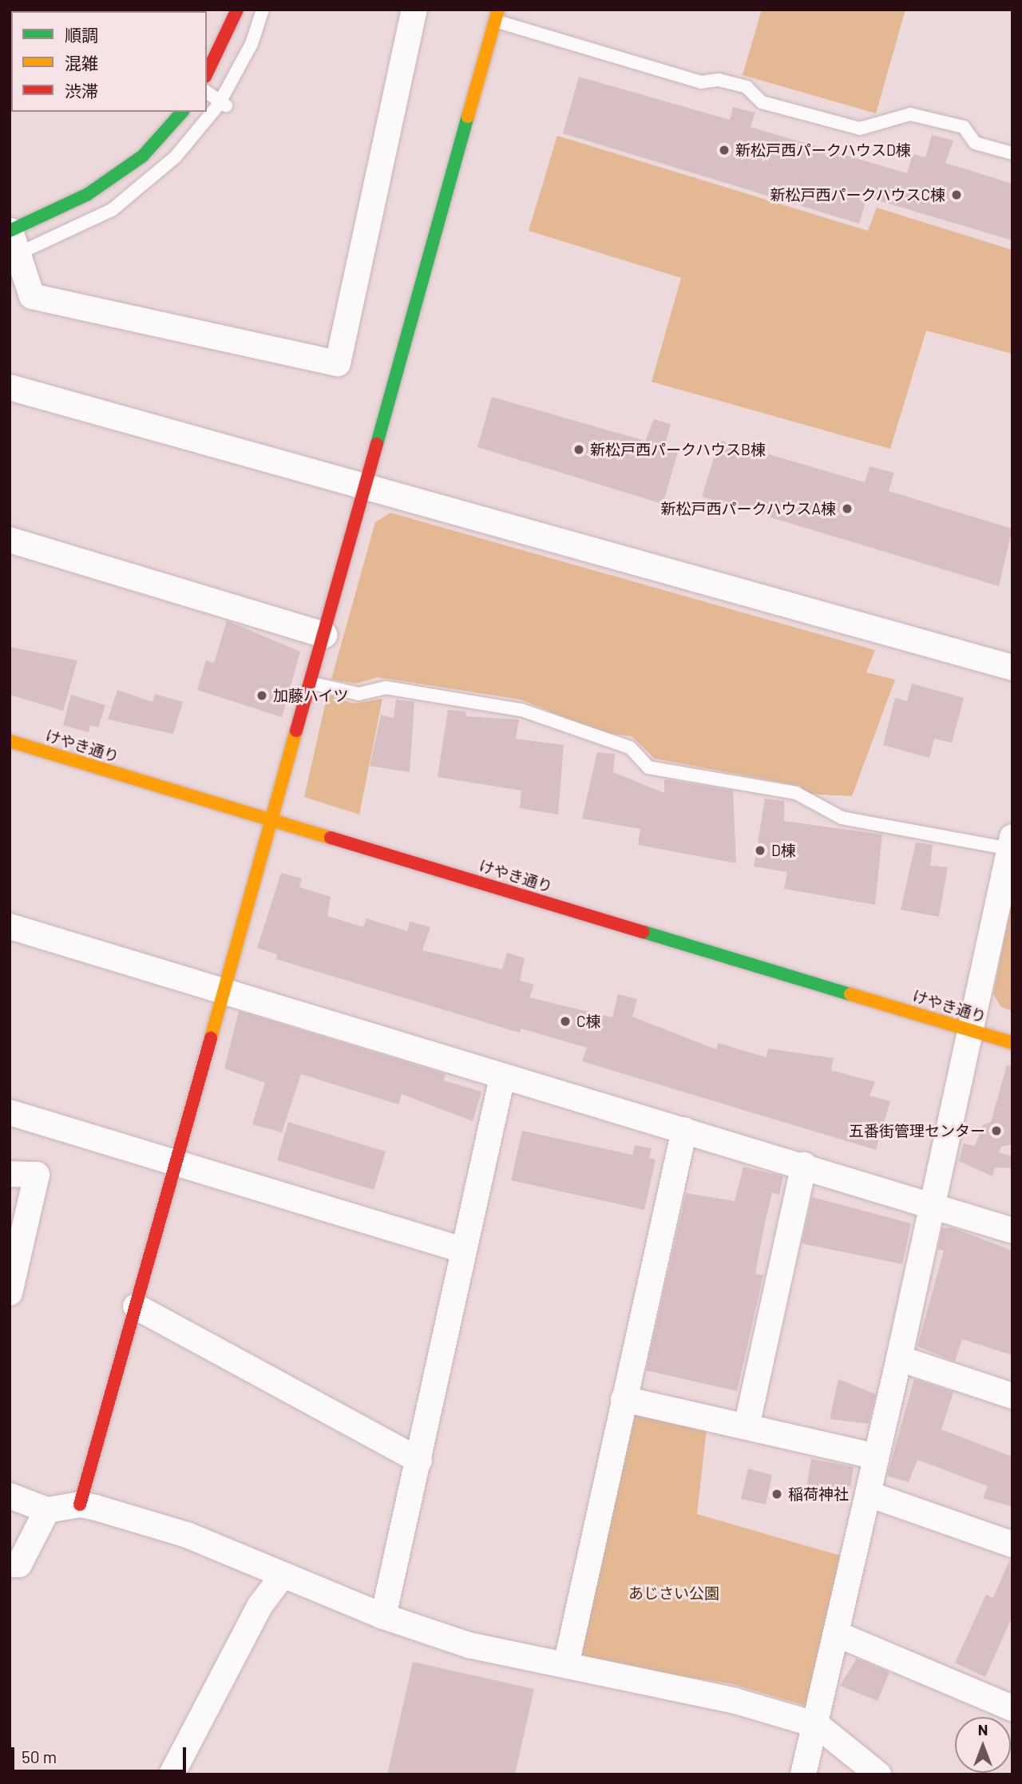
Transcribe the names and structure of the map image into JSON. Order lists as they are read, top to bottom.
{
  "streets": {
    "street": ["けやき通り"]
  },
  "parks": ["あじさい公園"],
  "places": [
    "新松戸西パークハウスD棟",
    "新松戸西パークハウスC棟",
    "新松戸西パークハウスB棟",
    "新松戸西パークハウスA棟",
    "加藤ハイツ",
    "D棟",
    "C棟",
    "五番街管理センター",
    "稲荷神社"
  ],
  "legend": ["順調", "混雑", "渋滞"],
  "scale_bar": "50 m",
  "north": "top"
}
